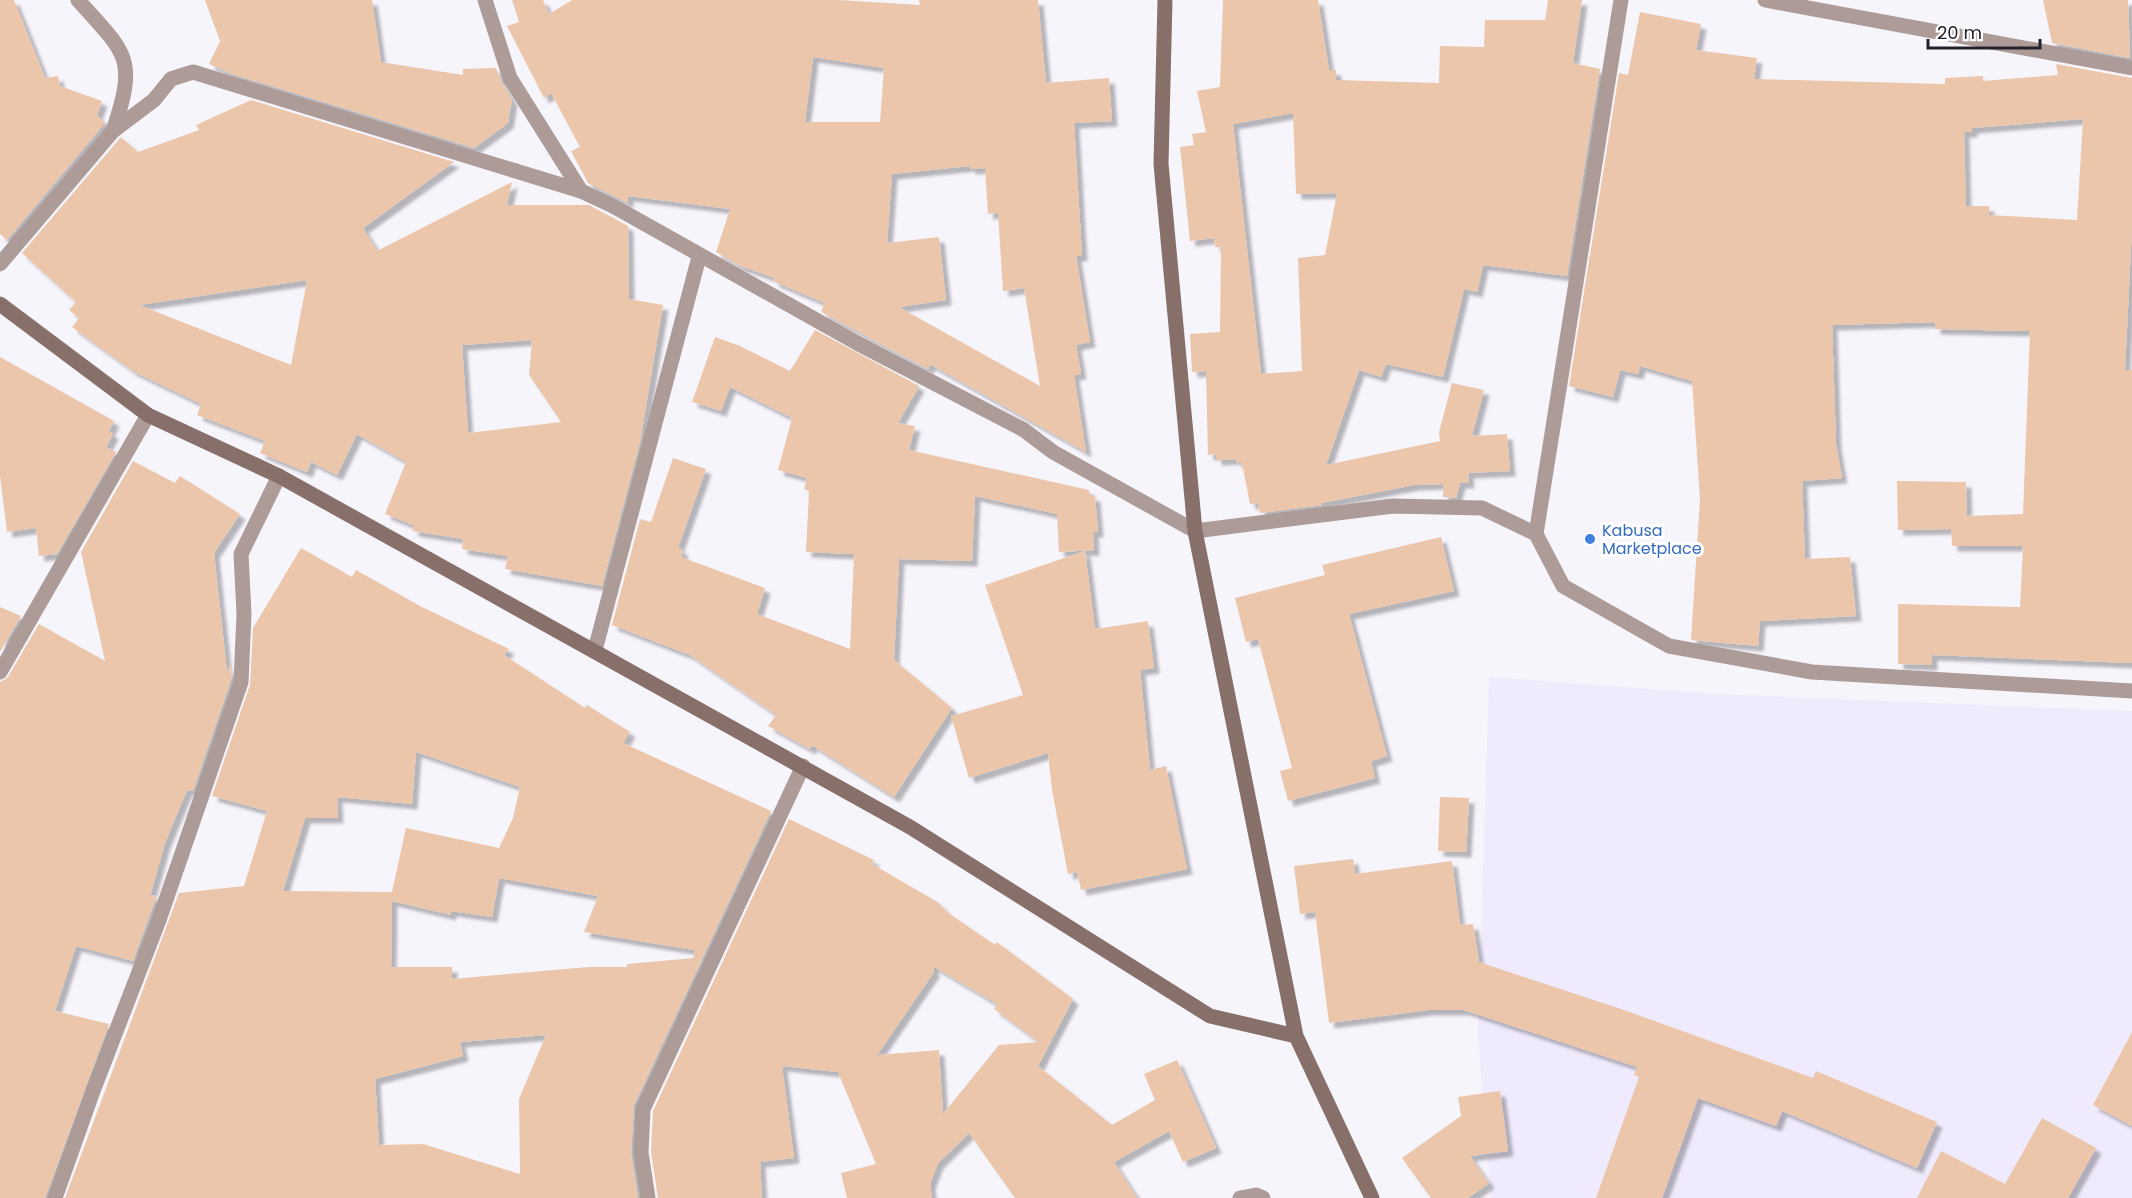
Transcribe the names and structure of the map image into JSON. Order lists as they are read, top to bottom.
{
  "places": ["Kabusa Marketplace"],
  "scale_bar": "20 m"
}
